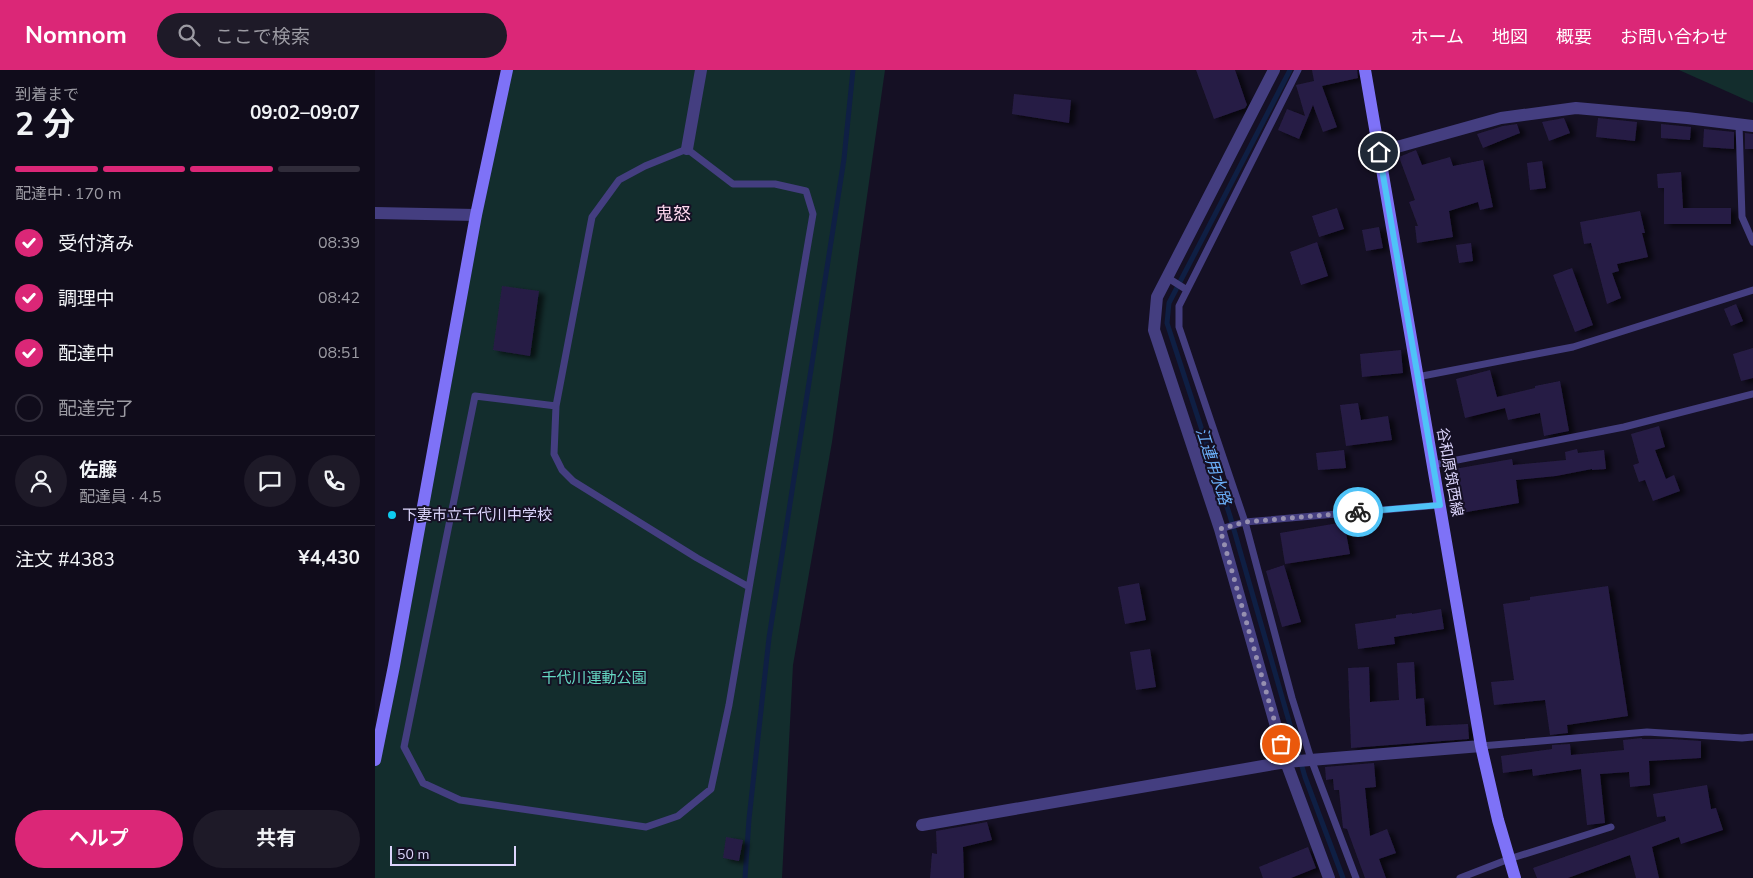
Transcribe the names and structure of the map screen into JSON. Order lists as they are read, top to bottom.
{
  "streets": {
    "main road": ["谷和原筑西線"]
  },
  "districts": ["鬼怒"],
  "water": ["江連用水路"],
  "parks": ["千代川運動公園"],
  "places": ["下妻市立千代川中学校"],
  "scale_bar": "50 m",
  "page": {
    "header": "Nomnom",
    "search": "ここで検索",
    "nav": [
      "ホーム",
      "地図",
      "概要",
      "お問い合わせ"
    ],
    "heading": ["2 分", "到着まで", "09:02–09:07"],
    "panel": [
      "佐藤",
      "配達員 · 4.5",
      "注文 #4383",
      "¥4,430"
    ],
    "bar": "配達中 · 170 m",
    "list": [
      ["受付済み", "08:39"],
      ["調理中", "08:42"],
      ["配達中", "08:51"],
      "配達完了"
    ],
    "buttons": ["ヘルプ", "共有"],
    "scale": "50 m"
  }
}
